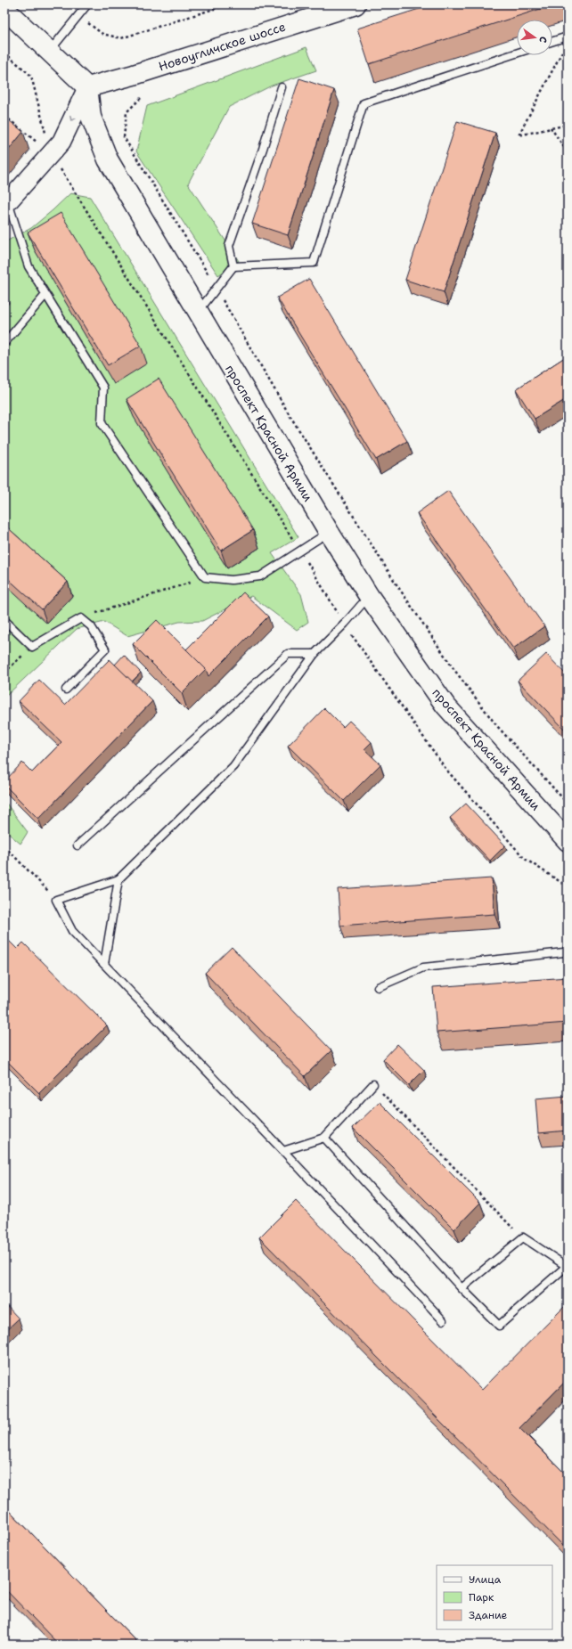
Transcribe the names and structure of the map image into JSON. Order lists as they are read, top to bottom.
{
  "streets": {
    "main road": ["Новоугличское шоссе", "проспект Красной Армии"]
  },
  "crossings": [
    ["Новоугличское шоссе", "проспект Красной Армии"]
  ],
  "legend": ["Улица", "Парк", "Здание"],
  "north": "right"
}
